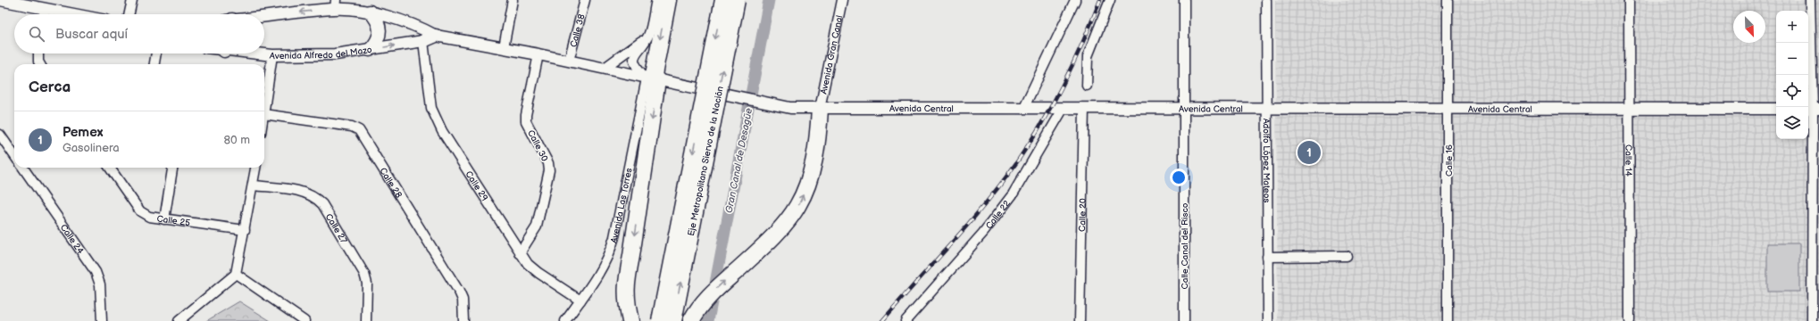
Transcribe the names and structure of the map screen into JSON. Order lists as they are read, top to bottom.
{
  "streets": {
    "highway": ["Eje Metropolitano Siervo de la Nación"],
    "main road": ["Avenida Alfredo del Mazo"],
    "street": [
      "Calle 38",
      "Avenida Gran Canal",
      "Avenida Central",
      "Calle 30",
      "Adolfo López Mateos",
      "Calle 16",
      "Calle 14",
      "Calle 28",
      "Calle 29",
      "Avenida Las Torres",
      "Calle 22",
      "Calle 20",
      "Calle 25",
      "Calle 27",
      "Calle 24",
      "Calle Canal del Risco"
    ]
  },
  "crossings": [
    ["Avenida Alfredo del Mazo", "Calle 29"],
    ["Avenida Gran Canal", "Avenida Central"],
    ["Avenida Central", "Adolfo López Mateos"],
    ["Avenida Central", "Calle 16"],
    ["Avenida Central", "Calle 14"],
    ["Avenida Central", "Avenida Las Torres"],
    ["Avenida Central", "Calle 22"],
    ["Avenida Central", "Calle 20"],
    ["Avenida Central", "Calle Canal del Risco"],
    ["Calle 30", "Calle 29"],
    ["Calle 29", "Avenida Las Torres"]
  ],
  "water": ["Gran Canal de Desagüe"],
  "north": "bottom right",
  "page": {
    "map_buttons": ["+", "−"],
    "search": "Buscar aquí",
    "heading": "Cerca",
    "list": [
      {
        "mark": "1",
        "name": "Pemex",
        "note": "Gasolinera",
        "value": "80 m"
      }
    ],
    "pins": "1"
  }
}
